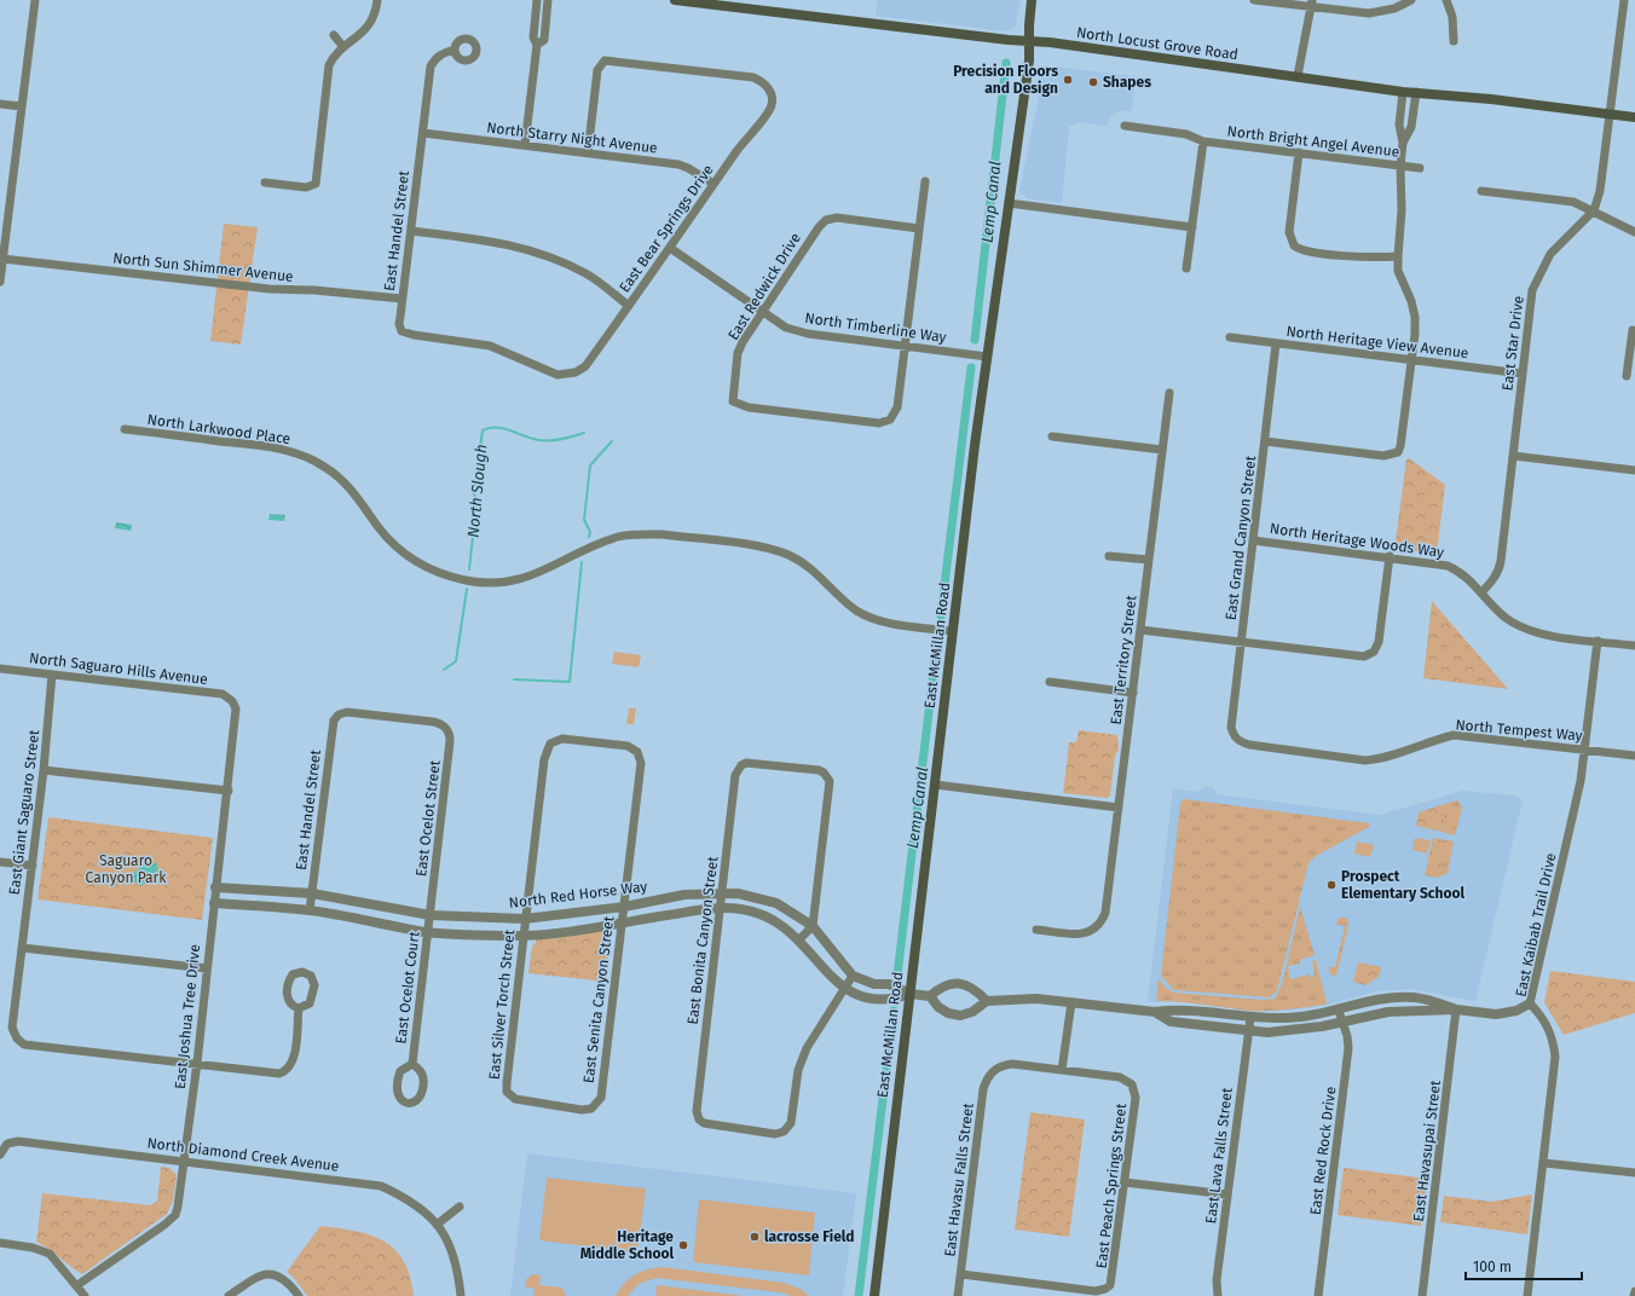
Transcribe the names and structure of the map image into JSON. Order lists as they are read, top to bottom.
{
  "streets": {
    "main road": ["North Locust Grove Road", "East McMillan Road"],
    "street": [
      "North Starry Night Avenue",
      "North Bright Angel Avenue",
      "East Bear Springs Drive",
      "East Handel Street",
      "North Sun Shimmer Avenue",
      "East Redwick Drive",
      "North Timberline Way",
      "North Heritage View Avenue",
      "East Star Drive",
      "North Larkwood Place",
      "East Grand Canyon Street",
      "North Heritage Woods Way",
      "East Territory Street",
      "North Saguaro Hills Avenue",
      "North Tempest Way",
      "East Giant Saguaro Street",
      "East Ocelot Street",
      "North Red Horse Way",
      "East Kaibab Trail Drive",
      "East Bonita Canyon Street",
      "East Ocelot Court",
      "East Senita Canyon Street",
      "East Silver Torch Street",
      "East Joshua Tree Drive",
      "East Red Rock Drive",
      "East Havasupai Street",
      "North Diamond Creek Avenue",
      "East Lava Falls Street",
      "East Havasu Falls Street",
      "East Peach Springs Street"
    ]
  },
  "crossings": [
    ["North Locust Grove Road", "East Star Drive"],
    ["North Locust Grove Road", "East McMillan Road"],
    ["North Starry Night Avenue", "East Bear Springs Drive"],
    ["North Starry Night Avenue", "East Handel Street"],
    ["East Bear Springs Drive", "East Handel Street"],
    ["East Bear Springs Drive", "North Timberline Way"],
    ["East Handel Street", "North Sun Shimmer Avenue"],
    ["East Handel Street", "East Ocelot Street"],
    ["East Handel Street", "North Red Horse Way"],
    ["East Redwick Drive", "North Timberline Way"],
    ["North Timberline Way", "East McMillan Road"],
    ["North Heritage View Avenue", "East Star Drive"],
    ["North Heritage View Avenue", "East Grand Canyon Street"],
    ["East Star Drive", "North Heritage Woods Way"],
    ["North Larkwood Place", "East McMillan Road"],
    ["East Grand Canyon Street", "North Heritage Woods Way"],
    ["East Grand Canyon Street", "North Tempest Way"],
    ["North Heritage Woods Way", "East Kaibab Trail Drive"],
    ["North Saguaro Hills Avenue", "East Giant Saguaro Street"],
    ["North Saguaro Hills Avenue", "East Joshua Tree Drive"],
    ["North Tempest Way", "East Kaibab Trail Drive"],
    ["East Giant Saguaro Street", "East Joshua Tree Drive"],
    ["East Ocelot Street", "North Red Horse Way"],
    ["East Ocelot Street", "East Ocelot Court"],
    ["North Red Horse Way", "East Bonita Canyon Street"],
    ["North Red Horse Way", "East Ocelot Court"],
    ["North Red Horse Way", "East Senita Canyon Street"],
    ["North Red Horse Way", "East Silver Torch Street"],
    ["North Red Horse Way", "East Joshua Tree Drive"],
    ["East Senita Canyon Street", "East Silver Torch Street"],
    ["East Joshua Tree Drive", "North Diamond Creek Avenue"],
    ["East Havasu Falls Street", "East Peach Springs Street"]
  ],
  "water": ["Lemp Canal", "North Slough"],
  "parks": ["Saguaro Canyon Park"],
  "places": [
    "Precision Floors and Design",
    "Shapes",
    "Prospect Elementary School",
    "lacrosse Field",
    "Heritage Middle School"
  ],
  "scale_bar": "100 m"
}
